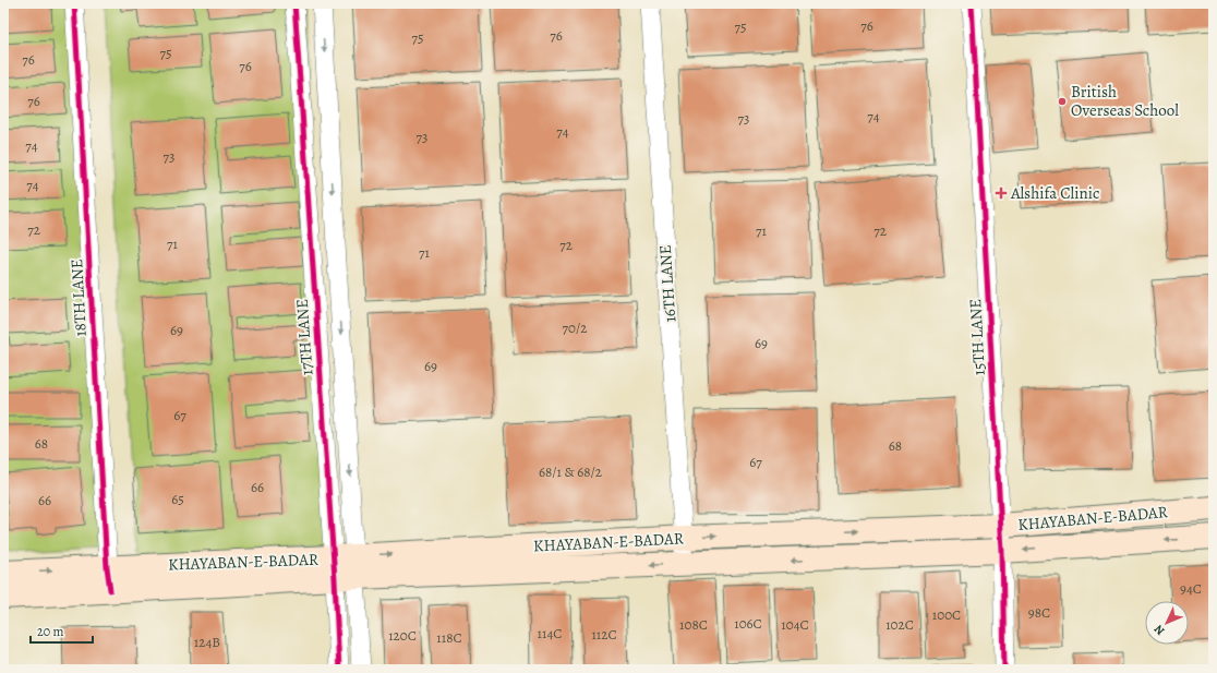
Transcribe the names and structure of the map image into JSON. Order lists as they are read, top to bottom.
{
  "streets": {
    "main road": ["KHAYABAN-E-BADAR"],
    "street": [
      "16TH LANE",
      "18TH LANE",
      "17TH LANE",
      "15TH LANE"
    ]
  },
  "crossings": [
    ["16TH LANE", "KHAYABAN-E-BADAR"],
    ["18TH LANE", "KHAYABAN-E-BADAR"],
    ["17TH LANE", "KHAYABAN-E-BADAR"],
    ["15TH LANE", "KHAYABAN-E-BADAR"]
  ],
  "places": {
    "other": ["British Overseas School"],
    "health": ["Alshifa Clinic"]
  },
  "house_numbers": [
    "76",
    "75",
    "76",
    "75",
    "75",
    "76",
    "76",
    "76",
    "74",
    "73",
    "74",
    "73",
    "74",
    "73",
    "74",
    "72",
    "71",
    "72",
    "71",
    "72",
    "71",
    "70/2",
    "69",
    "69",
    "69",
    "67",
    "68",
    "68",
    "67",
    "68/1 & 68/2",
    "66",
    "65",
    "66",
    "94C",
    "98C",
    "100C",
    "106C",
    "108C",
    "104C",
    "102C",
    "114C",
    "112C",
    "120C",
    "118C",
    "124B"
  ],
  "scale_bar": "20 m",
  "north": "bottom left"
}
